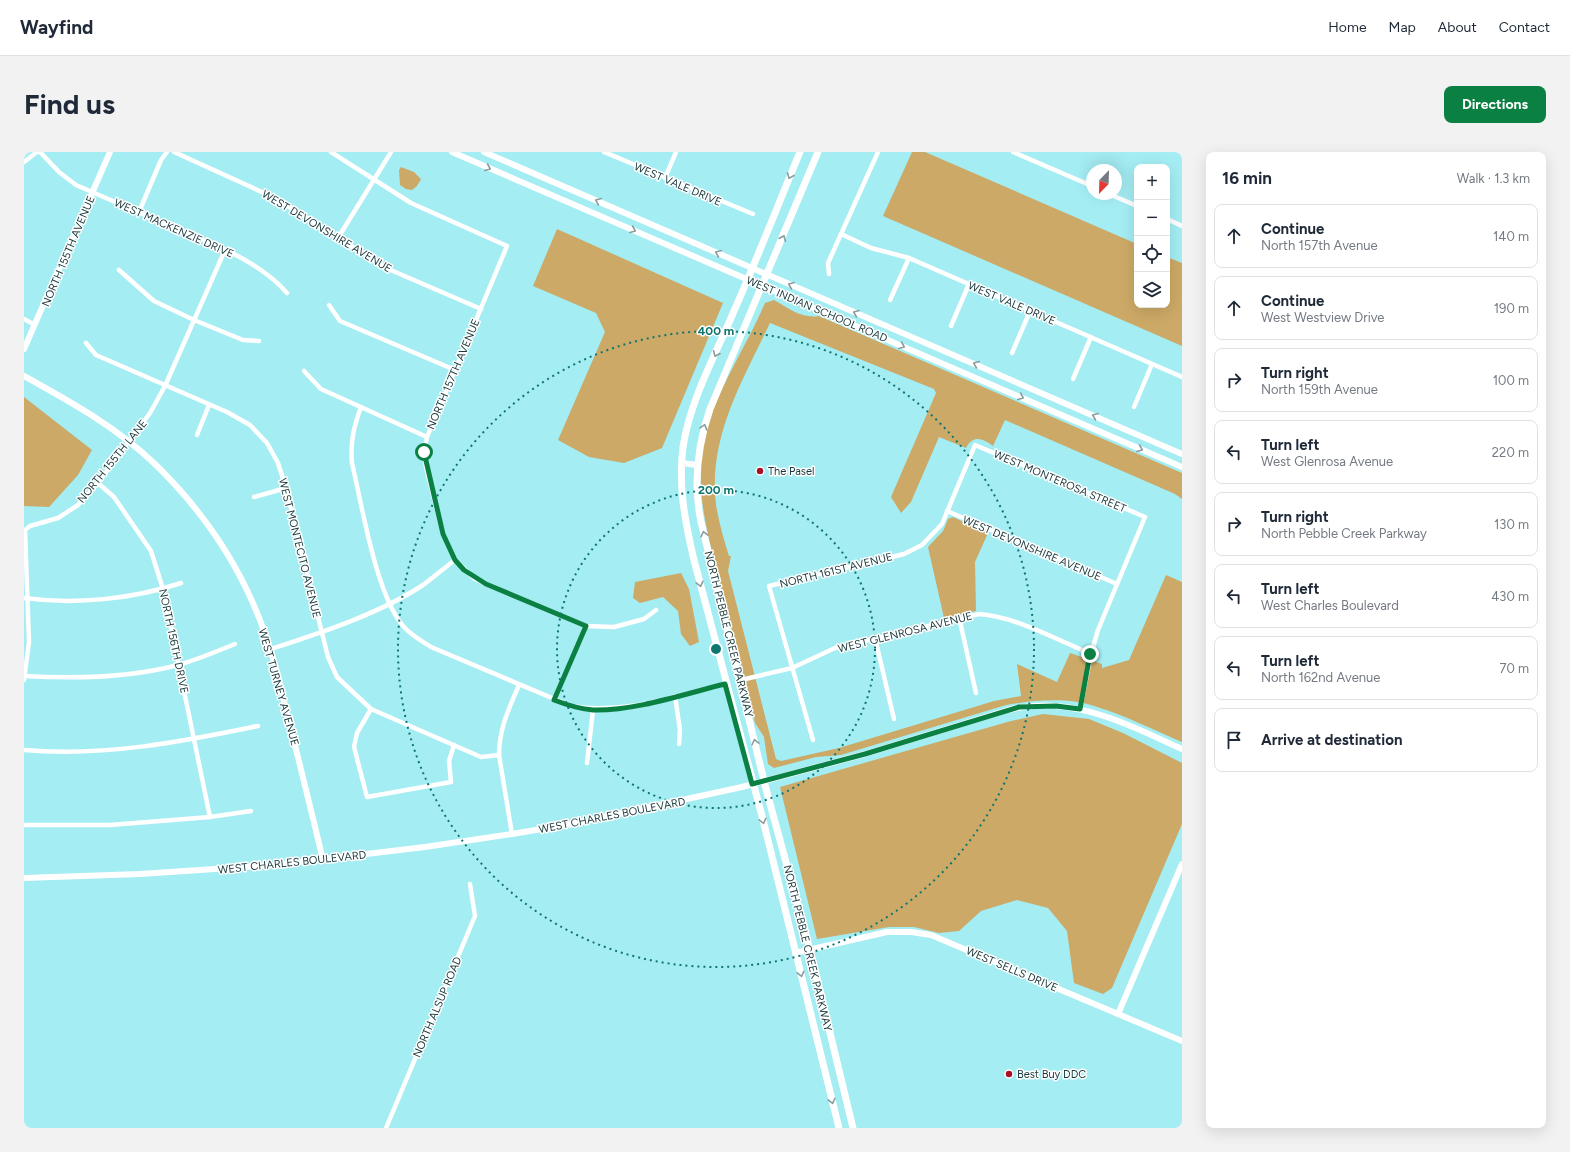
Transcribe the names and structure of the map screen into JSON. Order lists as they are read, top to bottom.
{
  "streets": {
    "main road": ["NORTH PEBBLE CREEK PARKWAY"],
    "street": [
      "WEST VALE DRIVE",
      "WEST MACKENZIE DRIVE",
      "WEST DEVONSHIRE AVENUE",
      "NORTH 155TH AVENUE",
      "WEST INDIAN SCHOOL ROAD",
      "NORTH 157TH AVENUE",
      "NORTH 155TH LANE",
      "WEST MONTEROSA STREET",
      "WEST MONTECITO AVENUE",
      "NORTH 161ST AVENUE",
      "WEST GLENROSA AVENUE",
      "NORTH 156TH DRIVE",
      "WEST TURNEY AVENUE",
      "WEST CHARLES BOULEVARD",
      "WEST SELLS DRIVE",
      "NORTH ALSUP ROAD"
    ]
  },
  "crossings": [
    ["WEST MACKENZIE DRIVE", "NORTH 155TH AVENUE"],
    ["WEST MACKENZIE DRIVE", "NORTH 155TH LANE"],
    ["WEST DEVONSHIRE AVENUE", "NORTH 157TH AVENUE"],
    ["WEST DEVONSHIRE AVENUE", "WEST MONTEROSA STREET"],
    ["WEST DEVONSHIRE AVENUE", "NORTH 161ST AVENUE"],
    ["WEST INDIAN SCHOOL ROAD", "NORTH PEBBLE CREEK PARKWAY"],
    ["NORTH 155TH LANE", "WEST MONTECITO AVENUE"],
    ["NORTH 155TH LANE", "NORTH 156TH DRIVE"],
    ["NORTH 155TH LANE", "WEST TURNEY AVENUE"],
    ["WEST MONTEROSA STREET", "NORTH 161ST AVENUE"],
    ["NORTH 161ST AVENUE", "WEST GLENROSA AVENUE"],
    ["WEST GLENROSA AVENUE", "NORTH PEBBLE CREEK PARKWAY"],
    ["NORTH PEBBLE CREEK PARKWAY", "WEST CHARLES BOULEVARD"],
    ["NORTH PEBBLE CREEK PARKWAY", "WEST SELLS DRIVE"],
    ["WEST TURNEY AVENUE", "WEST CHARLES BOULEVARD"]
  ],
  "places": ["The Pasel", "Best Buy DDC"],
  "north": "bottom left",
  "page": {
    "header": "Wayfind",
    "nav": [
      "Home",
      "Map",
      "About",
      "Contact"
    ],
    "buttons": "Directions",
    "title": "Find us",
    "heading": ["16 min", "Walk · 1.3 km"],
    "map_buttons": ["+", "−"],
    "list": [
      ["Continue", "North 157th Avenue", "140 m"],
      ["Continue", "West Westview Drive", "190 m"],
      ["Turn right", "North 159th Avenue", "100 m"],
      ["Turn left", "West Glenrosa Avenue", "220 m"],
      ["Turn right", "North Pebble Creek Parkway", "130 m"],
      ["Turn left", "West Charles Boulevard", "430 m"],
      ["Turn left", "North 162nd Avenue", "70 m"],
      "Arrive at destination"
    ]
  },
  "rings": ["400 m", "200 m"]
}
